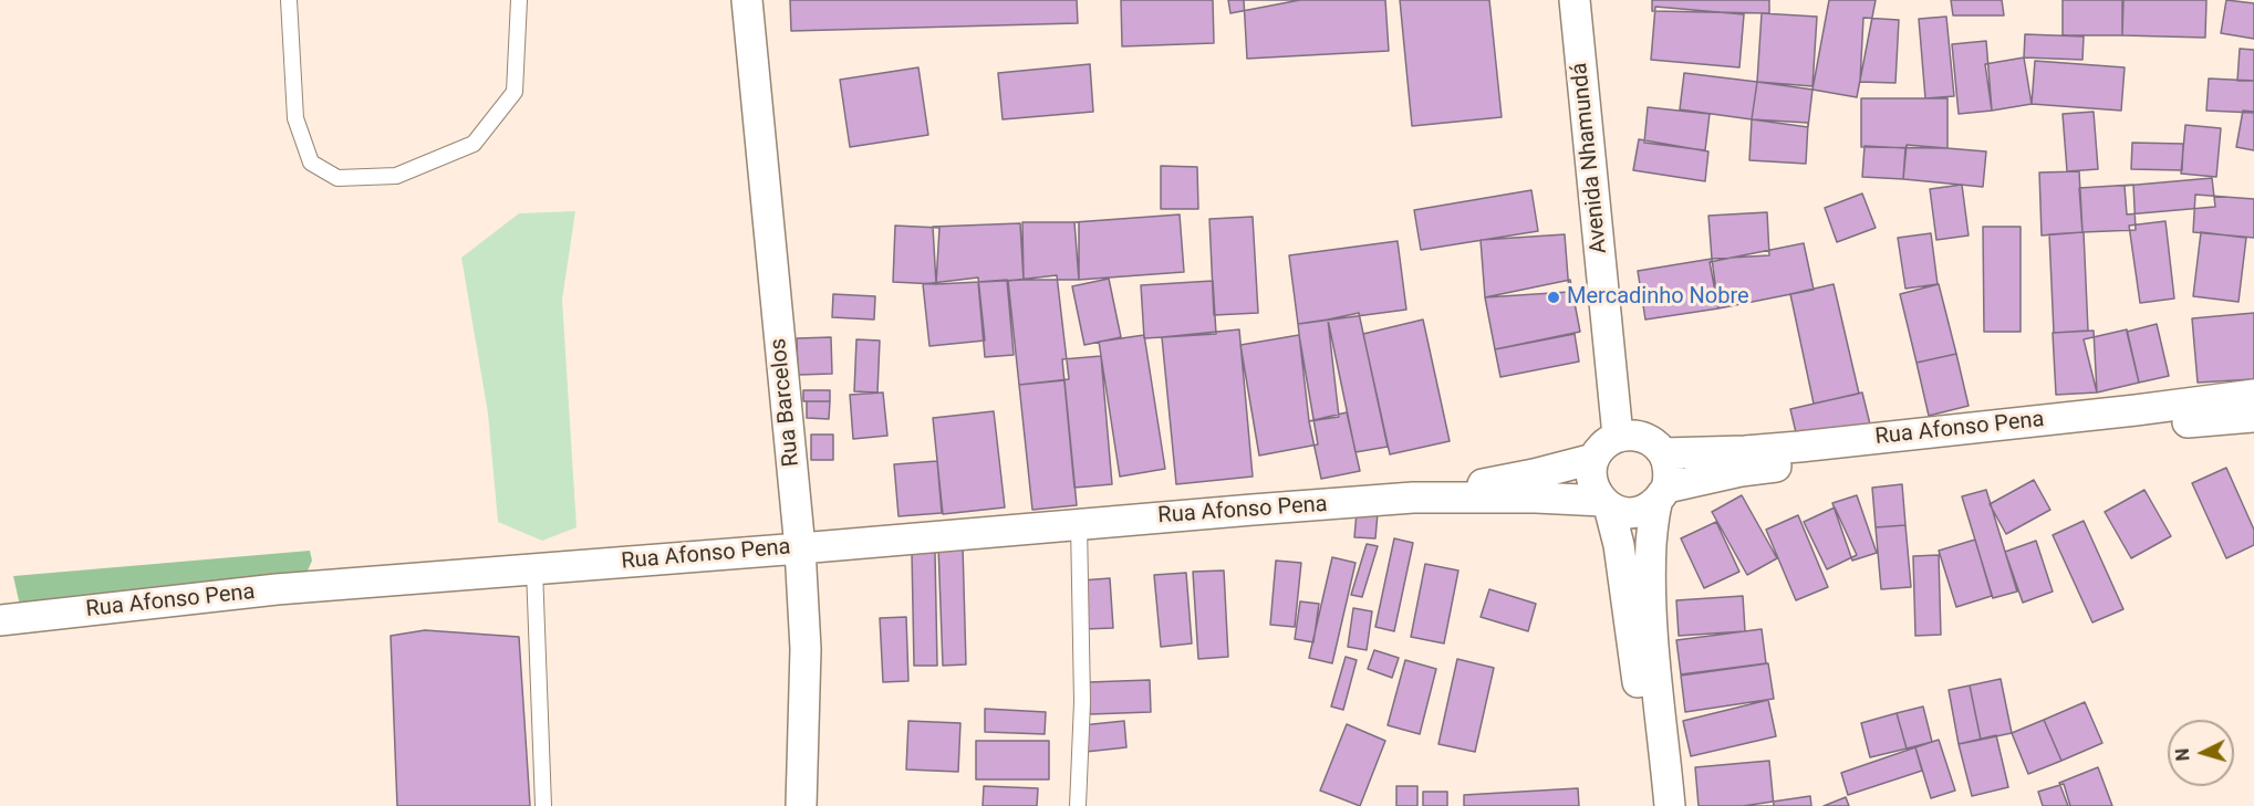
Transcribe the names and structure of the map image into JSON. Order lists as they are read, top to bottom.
{
  "streets": {
    "street": ["Avenida Nhamundá", "Rua Barcelos", "Rua Afonso Pena"]
  },
  "crossings": [
    ["Avenida Nhamundá", "Rua Afonso Pena"],
    ["Rua Barcelos", "Rua Afonso Pena"]
  ],
  "places": ["Mercadinho Nobre"],
  "north": "left"
}
